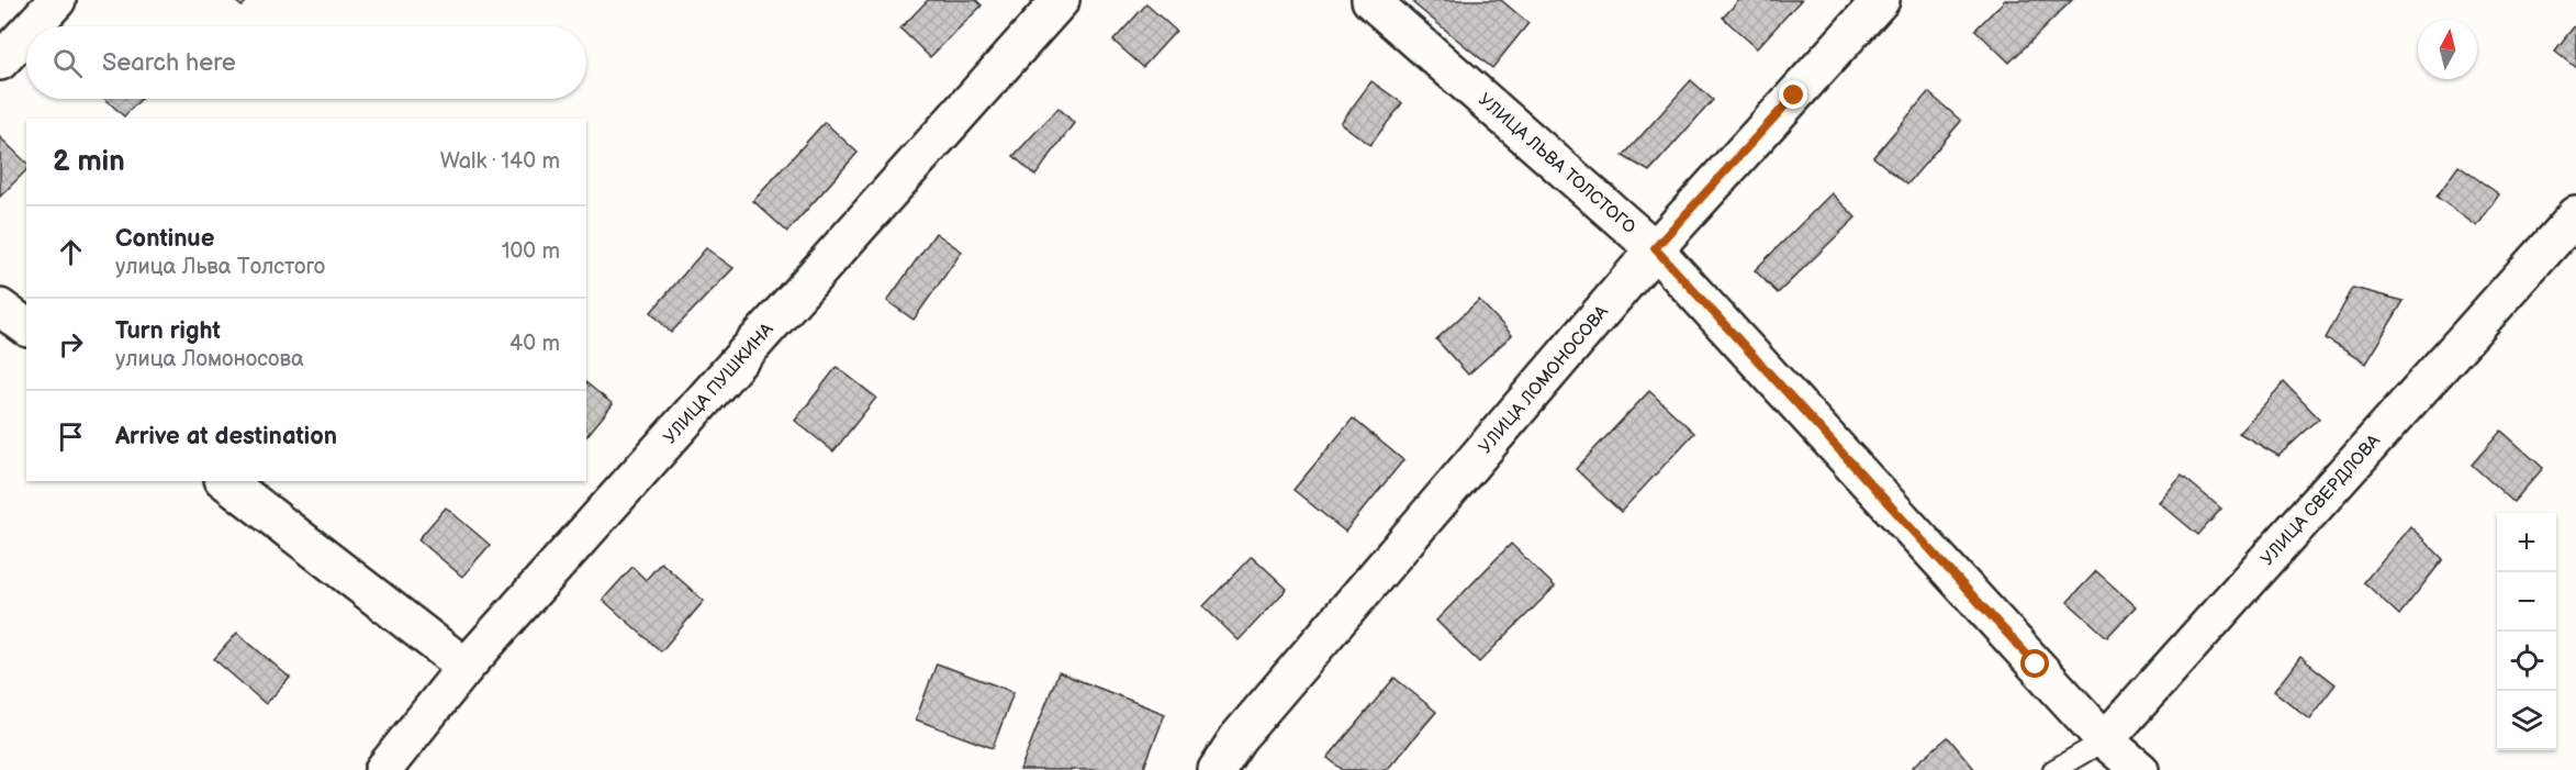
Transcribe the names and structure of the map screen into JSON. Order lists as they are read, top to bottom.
{
  "streets": {
    "street": [
      "УЛИЦА ЛЬВА ТОЛСТОГО",
      "УЛИЦА ЛОМОНОСОВА",
      "УЛИЦА ПУШКИНА",
      "УЛИЦА СВЕРДЛОВА"
    ]
  },
  "crossings": [
    ["УЛИЦА ЛЬВА ТОЛСТОГО", "УЛИЦА ЛОМОНОСОВА"],
    ["УЛИЦА ЛЬВА ТОЛСТОГО", "УЛИЦА СВЕРДЛОВА"]
  ],
  "north": "top",
  "page": {
    "search": "Search here",
    "heading": ["2 min", "Walk · 140 m"],
    "list": [
      ["Continue", "улица Льва Толстого", "100 m"],
      ["Turn right", "улица Ломоносова", "40 m"],
      "Arrive at destination"
    ],
    "map_buttons": ["+", "−"]
  }
}
